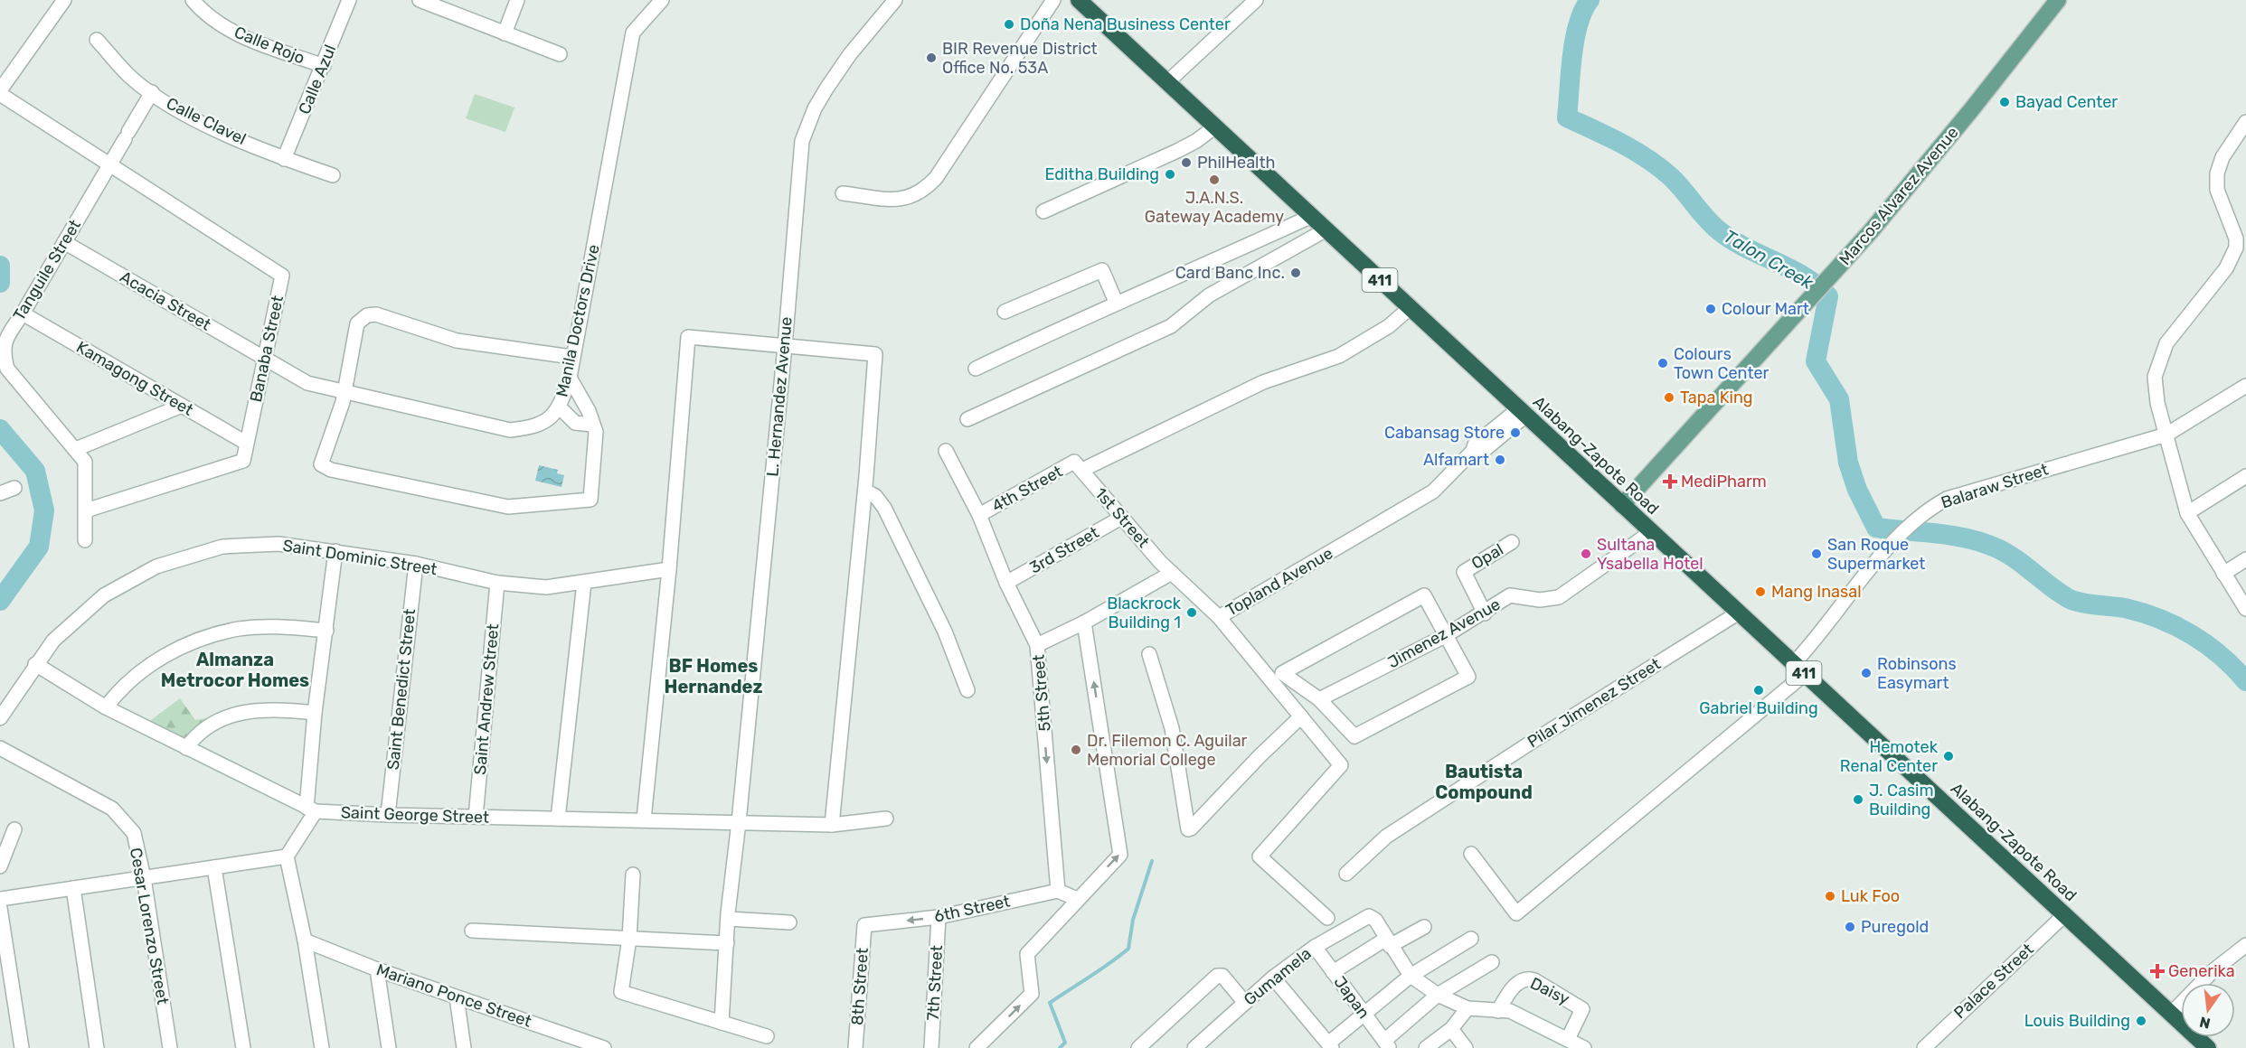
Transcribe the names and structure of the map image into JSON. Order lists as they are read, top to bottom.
{
  "streets": {
    "highway": ["411", "Alabang-Zapote Road"],
    "main road": ["Marcos Alvarez Avenue"],
    "street": [
      "Calle Rojo",
      "Calle Azul",
      "Calle Clavel",
      "Tanguile Street",
      "Acacia Street",
      "Manila Doctors Drive",
      "Banaba Street",
      "Kamagong Street",
      "L. Hernandez Avenue",
      "Balaraw Street",
      "4th Street",
      "1st Street",
      "3rd Street",
      "Opal",
      "Saint Dominic Street",
      "Topland Avenue",
      "Jimenez Avenue",
      "Saint Benedict Street",
      "5th Street",
      "Saint Andrew Street",
      "Pilar Jimenez Street",
      "Saint George Street",
      "6th Street",
      "Cesar Lorenzo Street",
      "Gumamela",
      "Palace Street",
      "7th Street",
      "8th Street",
      "Daisy",
      "Mariano Ponce Street",
      "Japan"
    ]
  },
  "crossings": [
    ["Calle Rojo", "Calle Azul"],
    ["Calle Azul", "Calle Clavel"],
    ["Calle Clavel", "Tanguile Street"],
    ["Marcos Alvarez Avenue", "Alabang-Zapote Road"],
    ["Tanguile Street", "Acacia Street"],
    ["Tanguile Street", "Banaba Street"],
    ["Tanguile Street", "Kamagong Street"],
    ["Acacia Street", "Manila Doctors Drive"],
    ["Acacia Street", "Banaba Street"],
    ["Manila Doctors Drive", "Banaba Street"],
    ["Banaba Street", "Kamagong Street"],
    ["L. Hernandez Avenue", "Saint George Street"],
    ["Alabang-Zapote Road", "Balaraw Street"],
    ["Alabang-Zapote Road", "4th Street"],
    ["Alabang-Zapote Road", "Topland Avenue"],
    ["Alabang-Zapote Road", "Jimenez Avenue"],
    ["Alabang-Zapote Road", "Pilar Jimenez Street"],
    ["Alabang-Zapote Road", "Palace Street"],
    ["4th Street", "1st Street"],
    ["4th Street", "5th Street"],
    ["1st Street", "3rd Street"],
    ["1st Street", "Topland Avenue"],
    ["3rd Street", "5th Street"],
    ["Opal", "Jimenez Avenue"],
    ["Saint Dominic Street", "Saint Benedict Street"],
    ["Saint Dominic Street", "Saint Andrew Street"],
    ["Saint Dominic Street", "Saint George Street"],
    ["Saint Benedict Street", "Saint George Street"],
    ["5th Street", "6th Street"],
    ["Saint Andrew Street", "Saint George Street"],
    ["6th Street", "7th Street"],
    ["6th Street", "8th Street"],
    ["Gumamela", "Japan"]
  ],
  "one_way": ["6th Street"],
  "districts": ["Almanza Metrocor Homes", "BF Homes Hernandez", "Bautista Compound"],
  "water": ["Talon Creek"],
  "places": {
    "other": [
      "Doña Nena Business Center",
      "BIR Revenue District Office No. 53A",
      "Bayad Center",
      "PhilHealth",
      "Editha Building",
      "J.A.N.S. Gateway Academy",
      "Card Banc Inc.",
      "Colour Mart",
      "Colours Town Center",
      "Tapa King",
      "Cabansag Store",
      "Alfamart",
      "Sultana Ysabella Hotel",
      "San Roque Supermarket",
      "Mang Inasal",
      "Blackrock Building 1",
      "Robinsons Easymart",
      "Gabriel Building",
      "Dr. Filemon C. Aguilar Memorial College",
      "Hemotek Renal Center",
      "J. Casim Building",
      "Luk Foo",
      "Puregold",
      "Louis Building"
    ],
    "health": ["MediPharm", "Generika"]
  },
  "north": "bottom"
}
